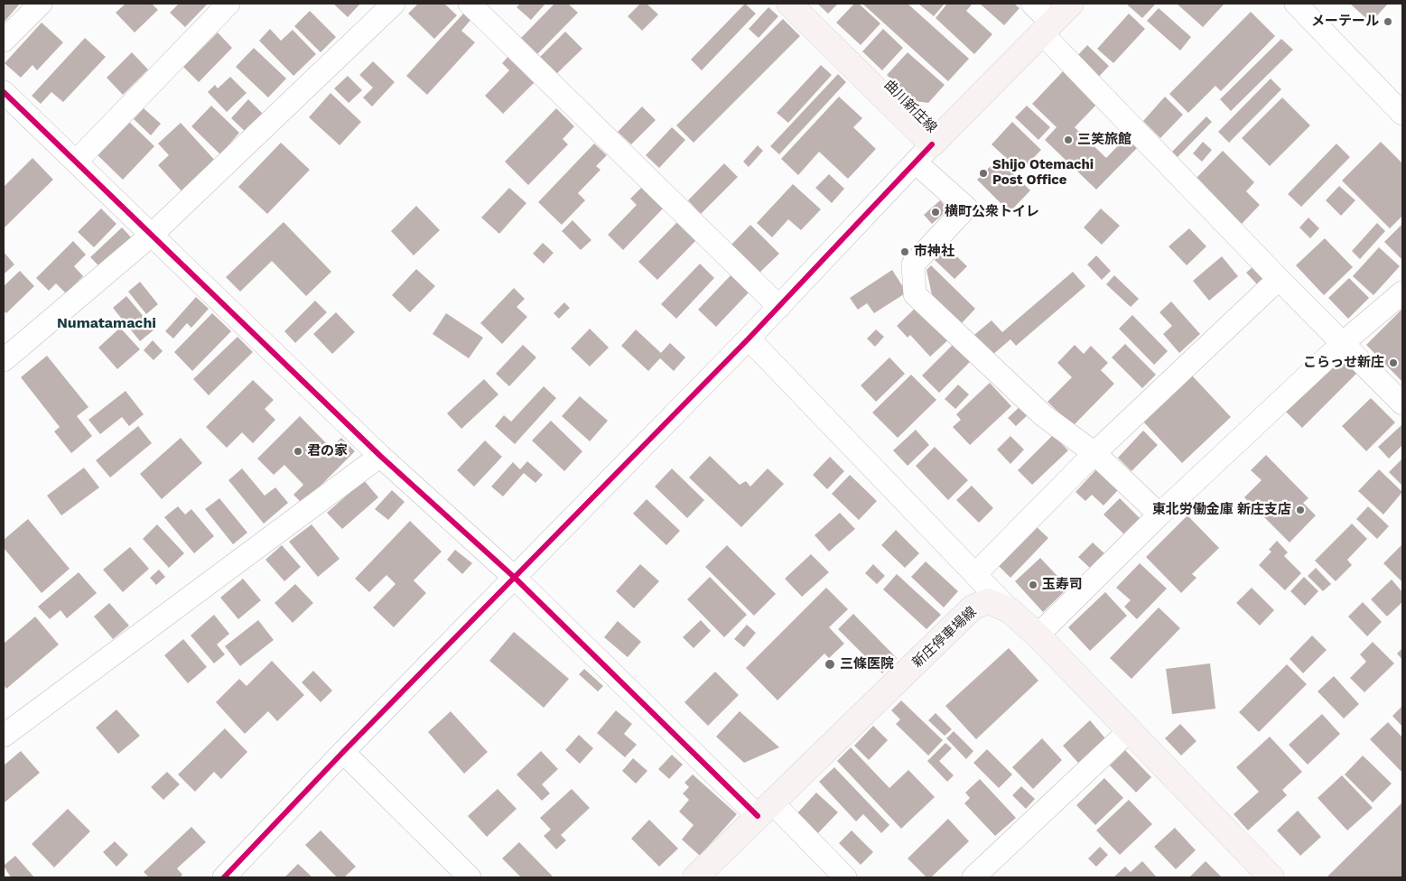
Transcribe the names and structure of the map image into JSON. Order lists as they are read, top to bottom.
{
  "streets": {
    "main road": ["曲川新庄線", "新庄停車場線"]
  },
  "districts": ["Numatamachi"],
  "places": [
    "メーテール",
    "三笑旅館",
    "Shijo Otemachi Post Office",
    "横町公衆トイレ",
    "市神社",
    "こらっせ新庄",
    "君の家",
    "東北労働金庫 新庄支店",
    "玉寿司",
    "三條医院"
  ]
}
